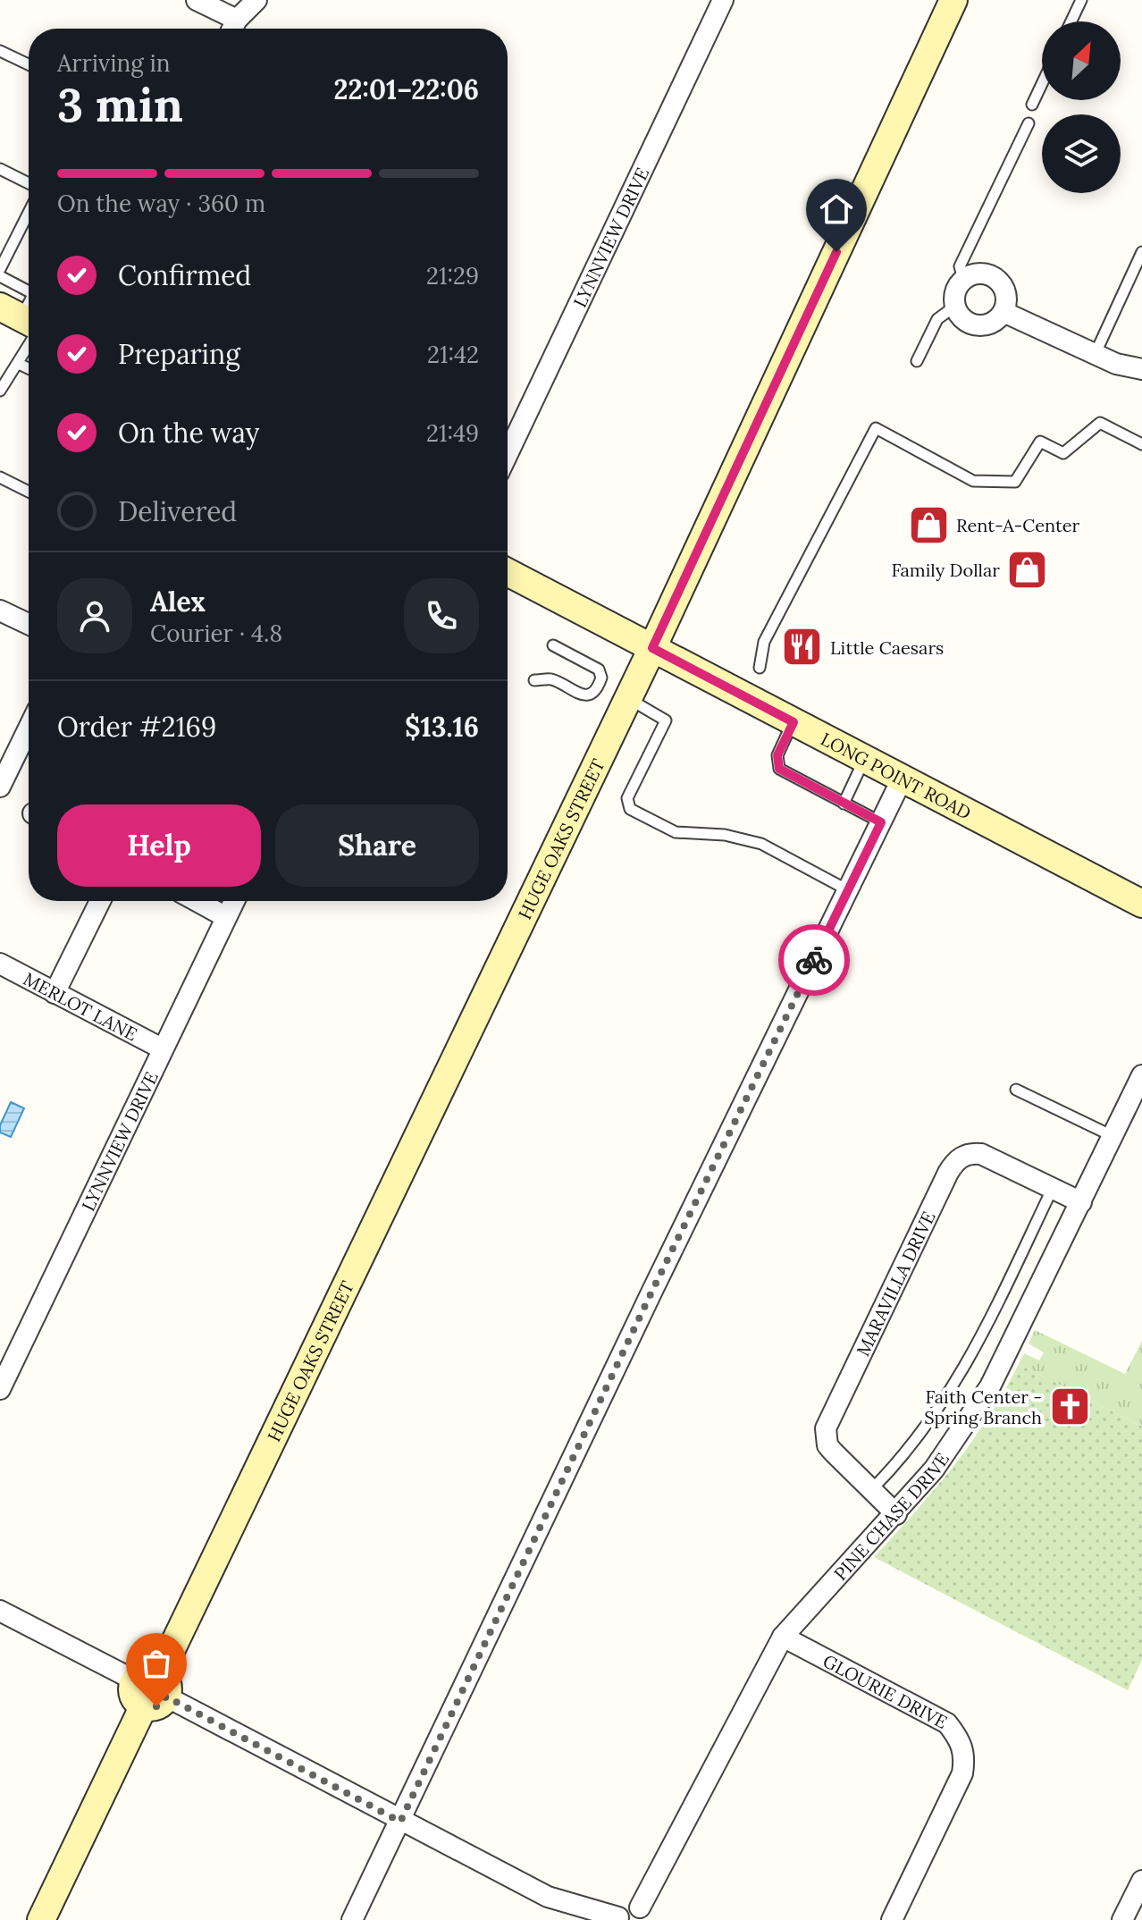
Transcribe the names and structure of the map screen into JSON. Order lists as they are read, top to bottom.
{
  "streets": {
    "street": [
      "LYNNVIEW DRIVE",
      "LONG POINT ROAD",
      "HUGE OAKS STREET",
      "MERLOT LANE",
      "MARAVILLA DRIVE",
      "PINE CHASE DRIVE",
      "GLOURIE DRIVE"
    ]
  },
  "crossings": [
    ["LYNNVIEW DRIVE", "MERLOT LANE"],
    ["LONG POINT ROAD", "HUGE OAKS STREET"],
    ["MARAVILLA DRIVE", "PINE CHASE DRIVE"],
    ["PINE CHASE DRIVE", "GLOURIE DRIVE"]
  ],
  "places": {
    "shop": ["Rent-A-Center", "Family Dollar"],
    "restaurant": ["Little Caesars"],
    "church": ["Faith Center - Spring Branch"]
  },
  "north": "top right",
  "page": {
    "heading": ["3 min", "Arriving in", "22:01–22:06"],
    "panel": [
      "Alex",
      "Courier · 4.8",
      "Order #2169",
      "$13.16"
    ],
    "bar": "On the way · 360 m",
    "list": [
      ["Confirmed", "21:29"],
      ["Preparing", "21:42"],
      ["On the way", "21:49"],
      "Delivered"
    ],
    "buttons": ["Help", "Share"]
  }
}
